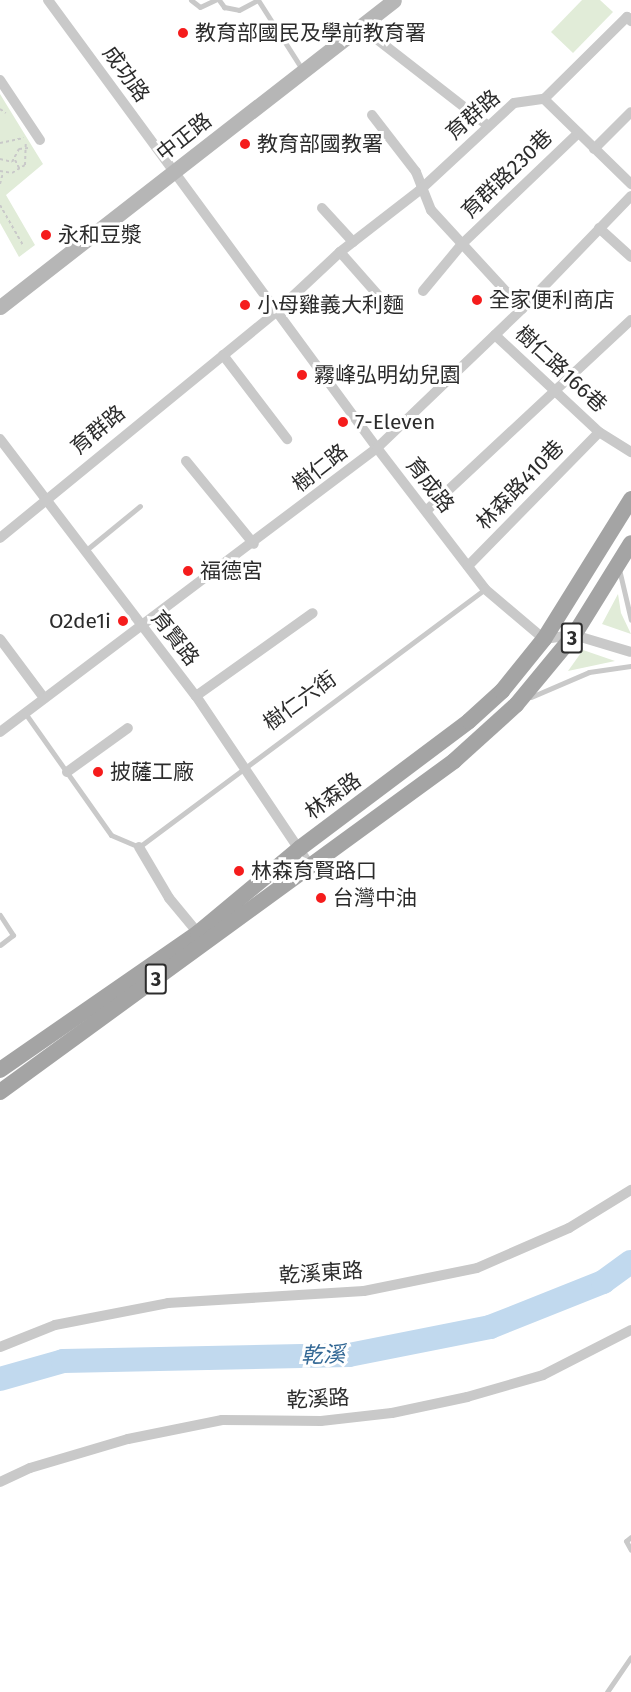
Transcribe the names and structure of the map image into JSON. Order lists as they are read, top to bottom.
{
  "streets": {
    "main road": ["3", "林森路"],
    "street": [
      "成功路",
      "育群路",
      "中正路",
      "育群路230巷",
      "樹仁路166巷",
      "樹仁路",
      "育成路",
      "林森路410巷",
      "育賢路",
      "乾溪東路",
      "乾溪路"
    ],
    "lane": ["樹仁六街"]
  },
  "crossings": [
    ["成功路", "中正路"],
    ["成功路", "育成路"],
    ["育群路", "育群路230巷"],
    ["育群路", "育成路"],
    ["育群路", "育賢路"],
    ["中正路", "育成路"],
    ["育群路230巷", "樹仁路"],
    ["樹仁路166巷", "樹仁路"],
    ["樹仁路166巷", "林森路410巷"],
    ["樹仁路", "育成路"],
    ["樹仁路", "育賢路"],
    ["育成路", "林森路410巷"],
    ["育成路", "樹仁六街"],
    ["育成路", "林森路"],
    ["育賢路", "樹仁六街"],
    ["育賢路", "林森路"]
  ],
  "water": ["乾溪"],
  "places": [
    "教育部國民及學前教育署",
    "教育部國教署",
    "永和豆漿",
    "全家便利商店",
    "小母雞義大利麵",
    "霧峰弘明幼兒園",
    "7-Eleven",
    "福德宮",
    "O2de1i",
    "披薩工廠",
    "林森育賢路口",
    "台灣中油"
  ]
}
